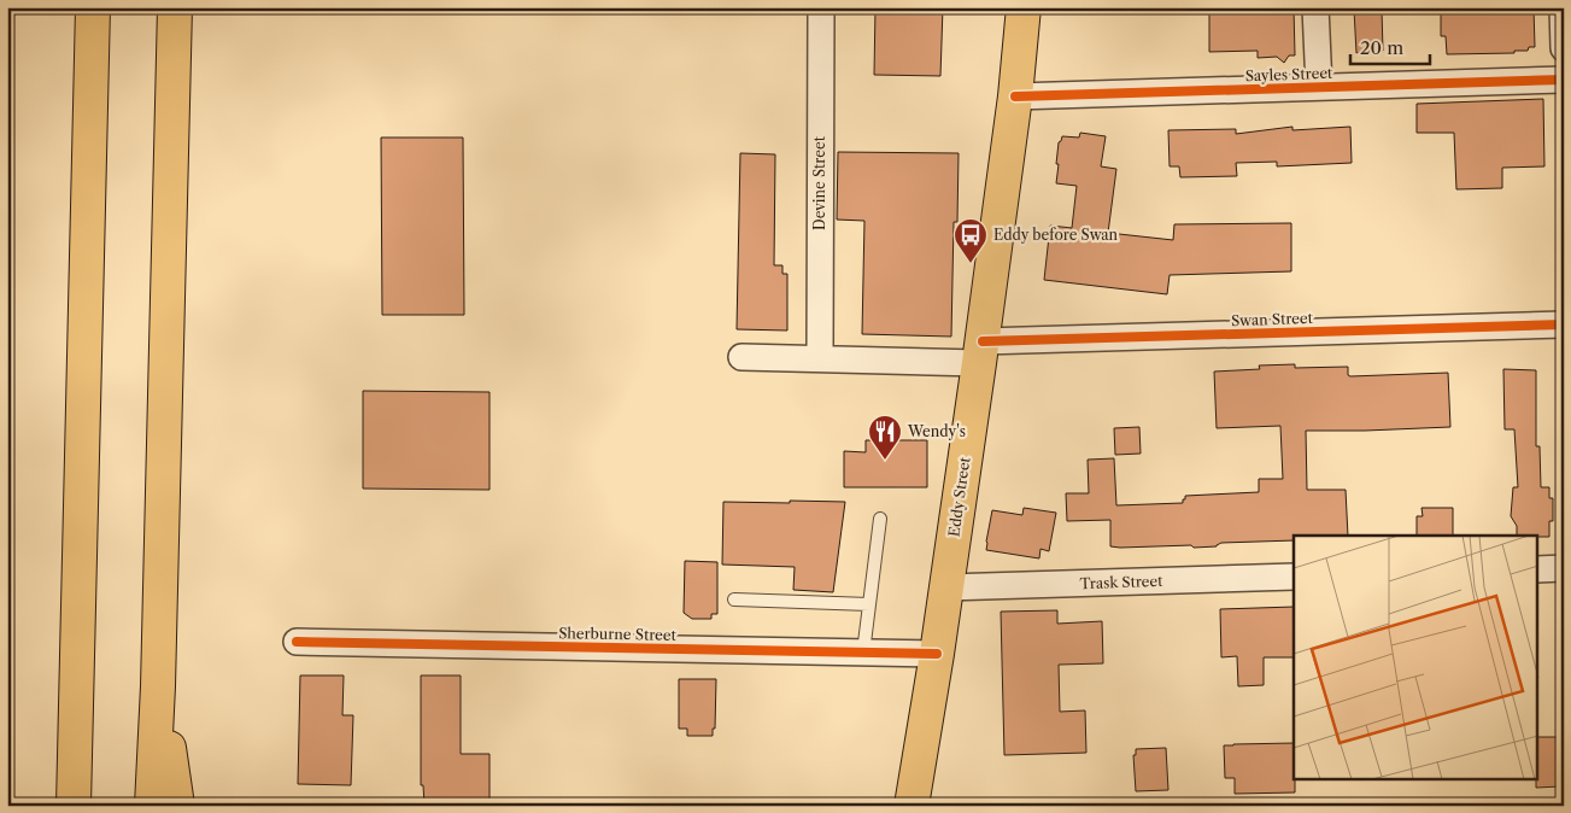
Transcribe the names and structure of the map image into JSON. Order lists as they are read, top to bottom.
{
  "streets": {
    "main road": ["Eddy Street"],
    "street": [
      "Sayles Street",
      "Devine Street",
      "Swan Street",
      "Trask Street",
      "Sherburne Street"
    ]
  },
  "crossings": [
    ["Sayles Street", "Eddy Street"],
    ["Devine Street", "Swan Street"],
    ["Swan Street", "Eddy Street"],
    ["Eddy Street", "Trask Street"],
    ["Eddy Street", "Sherburne Street"]
  ],
  "places": {
    "bus stop": ["Eddy before Swan"],
    "restaurant": ["Wendy's"]
  },
  "scale_bar": "20 m"
}
